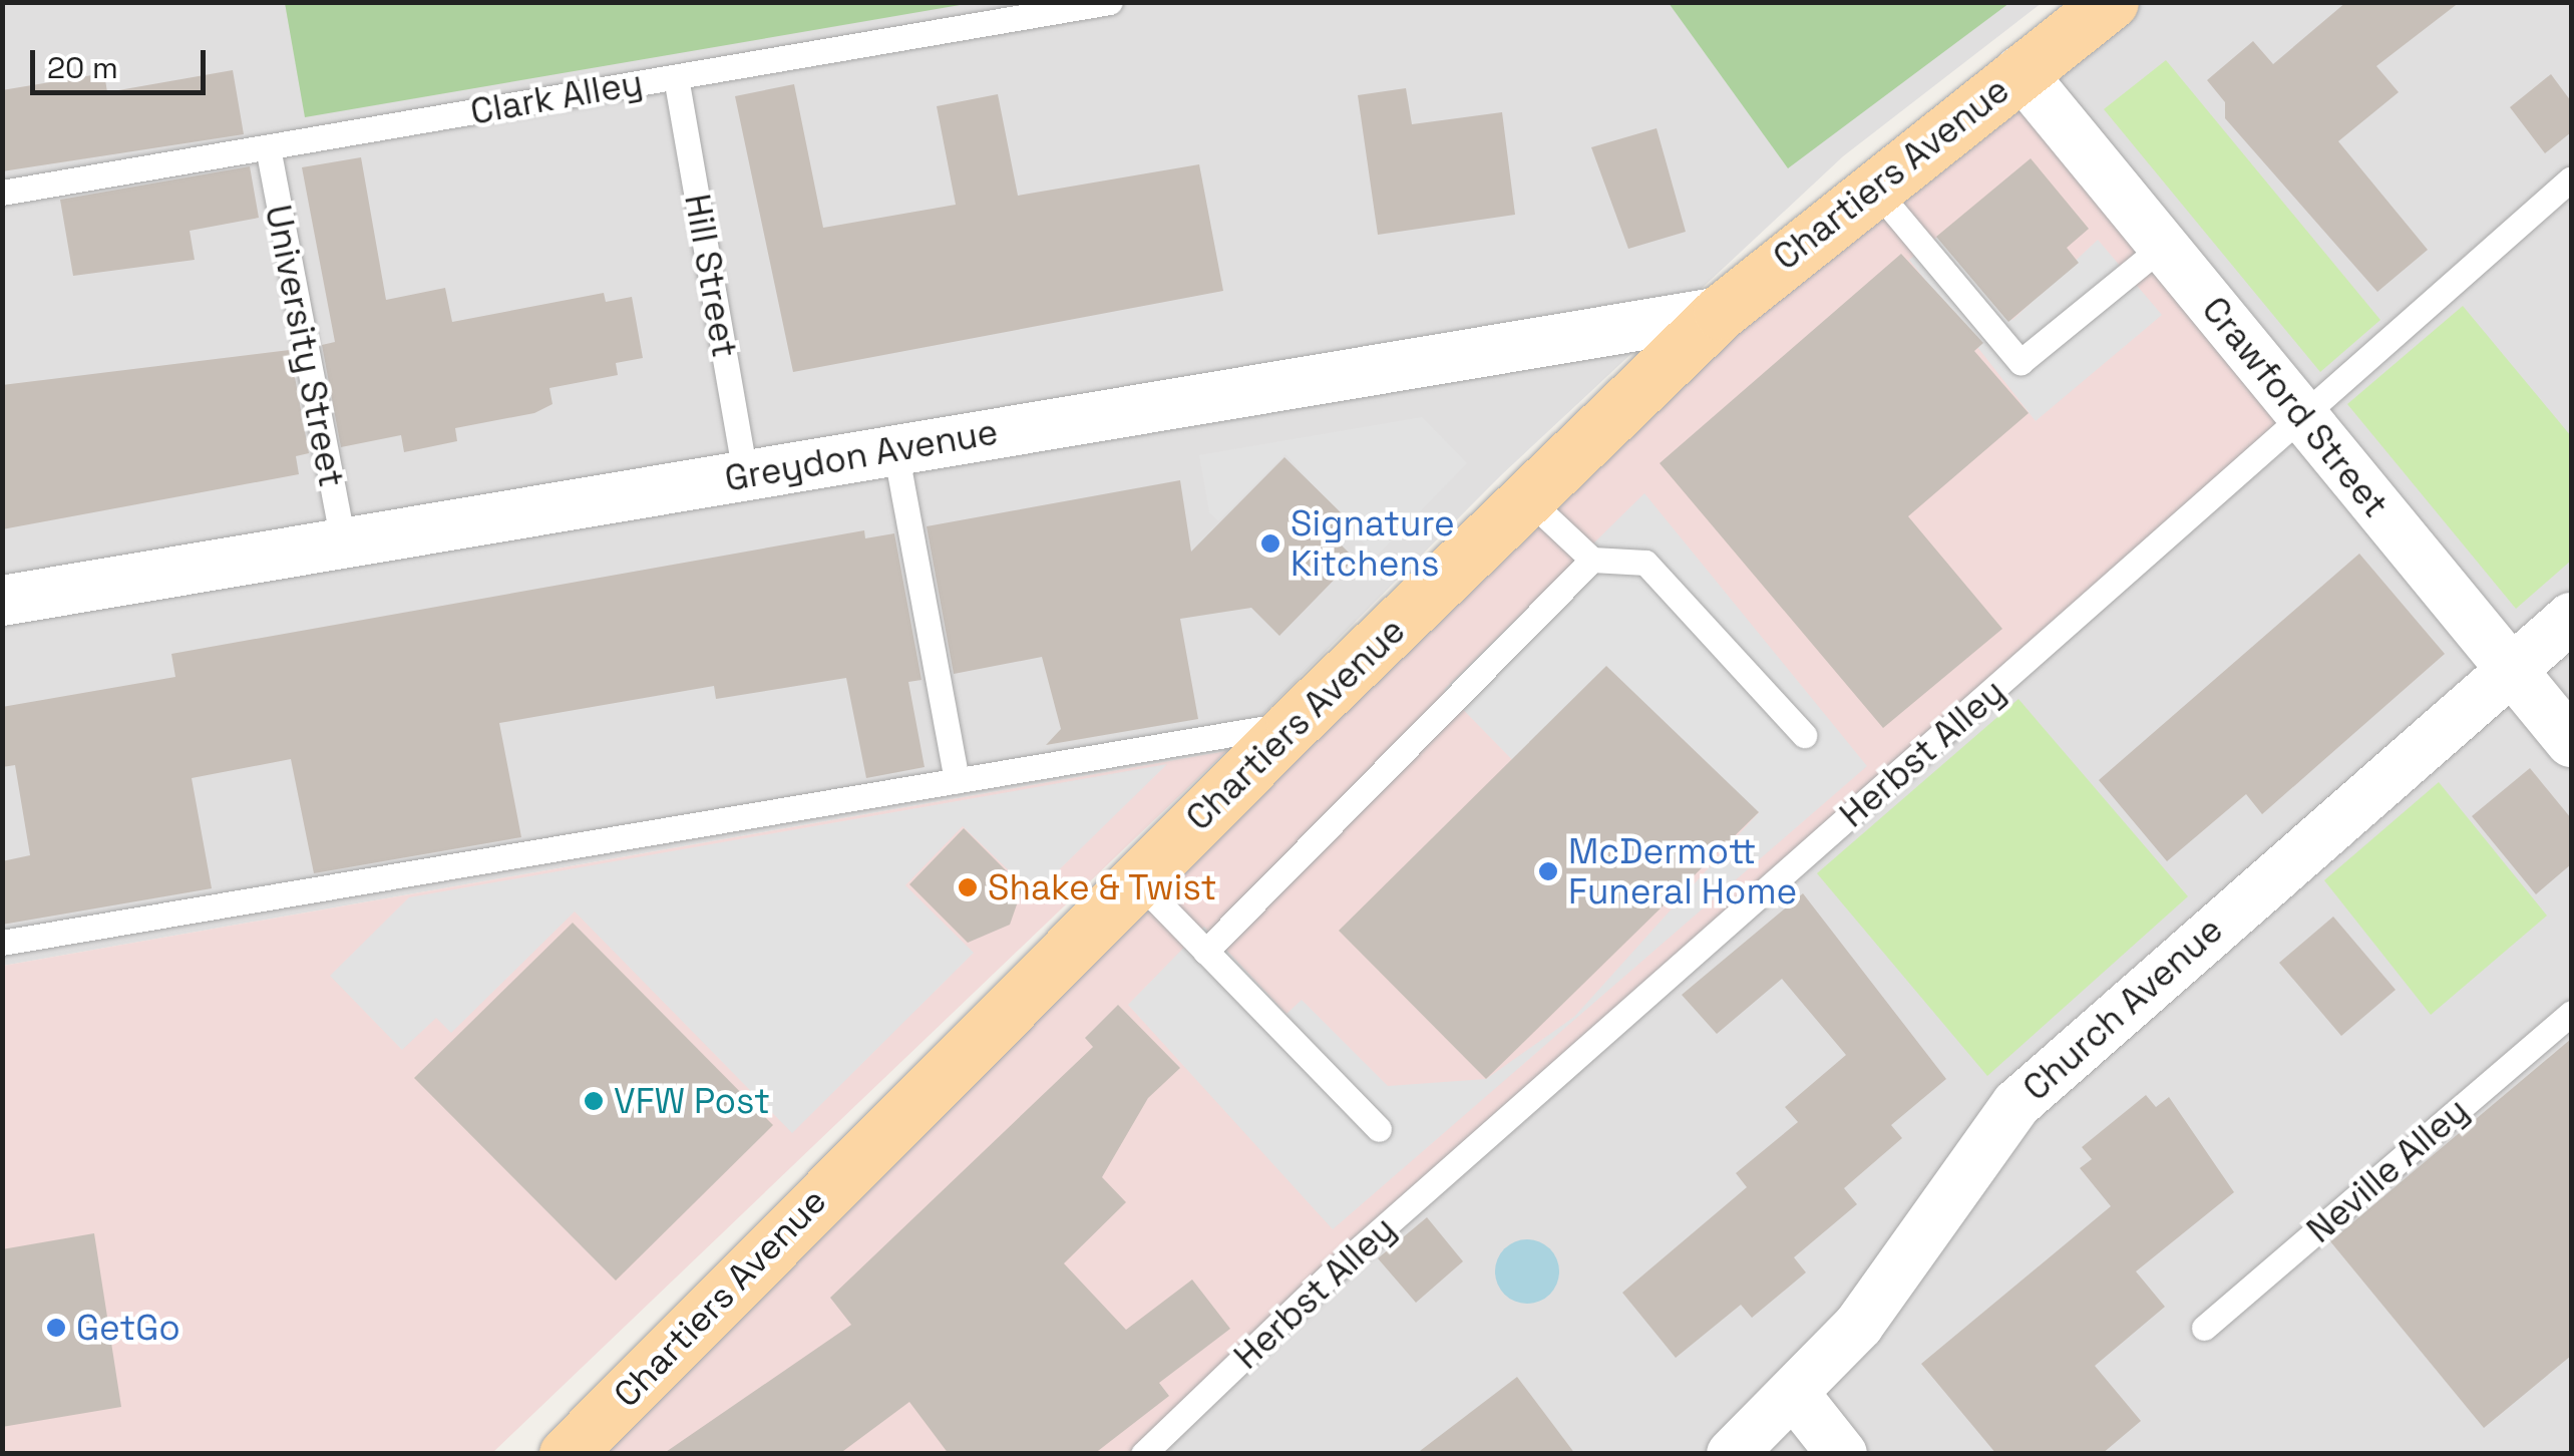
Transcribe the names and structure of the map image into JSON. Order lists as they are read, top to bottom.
{
  "streets": {
    "main road": ["Chartiers Avenue"],
    "street": ["Crawford Street", "Greydon Avenue", "Church Avenue"],
    "lane": [
      "Clark Alley",
      "Hill Street",
      "University Street",
      "Herbst Alley",
      "Neville Alley"
    ]
  },
  "crossings": [
    ["Clark Alley", "Hill Street"],
    ["Clark Alley", "University Street"],
    ["Chartiers Avenue", "Crawford Street"],
    ["Chartiers Avenue", "Greydon Avenue"],
    ["Hill Street", "Greydon Avenue"],
    ["University Street", "Greydon Avenue"],
    ["Crawford Street", "Herbst Alley"],
    ["Crawford Street", "Church Avenue"]
  ],
  "places": [
    "Signature Kitchens",
    "McDermott Funeral Home",
    "Shake & Twist",
    "VFW Post",
    "GetGo"
  ],
  "scale_bar": "20 m"
}
